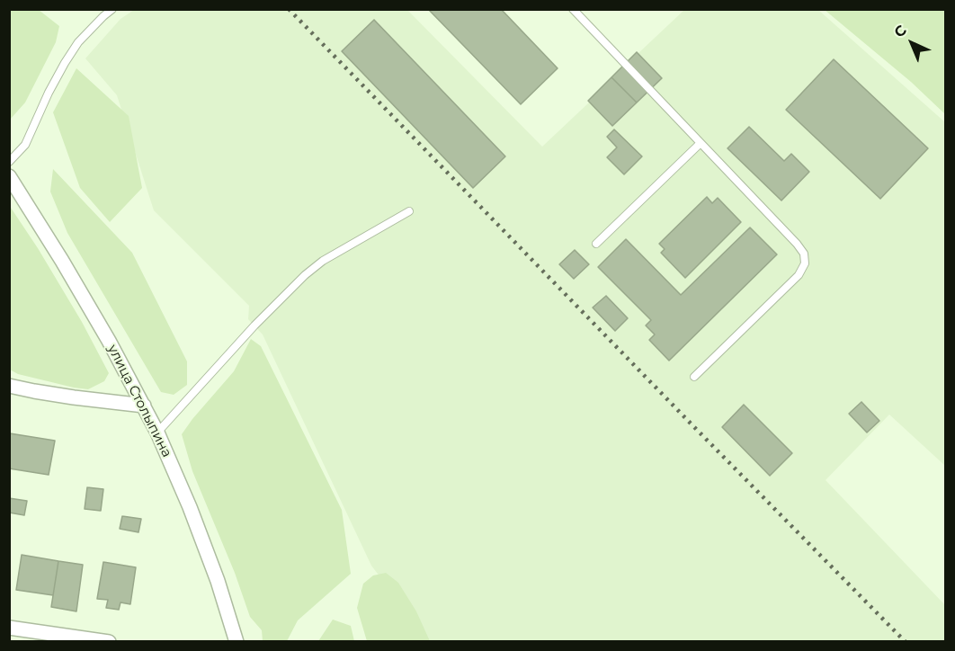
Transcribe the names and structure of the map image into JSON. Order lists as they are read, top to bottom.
{
  "streets": {
    "street": ["улица Столыпина"]
  },
  "north": "top left"
}
